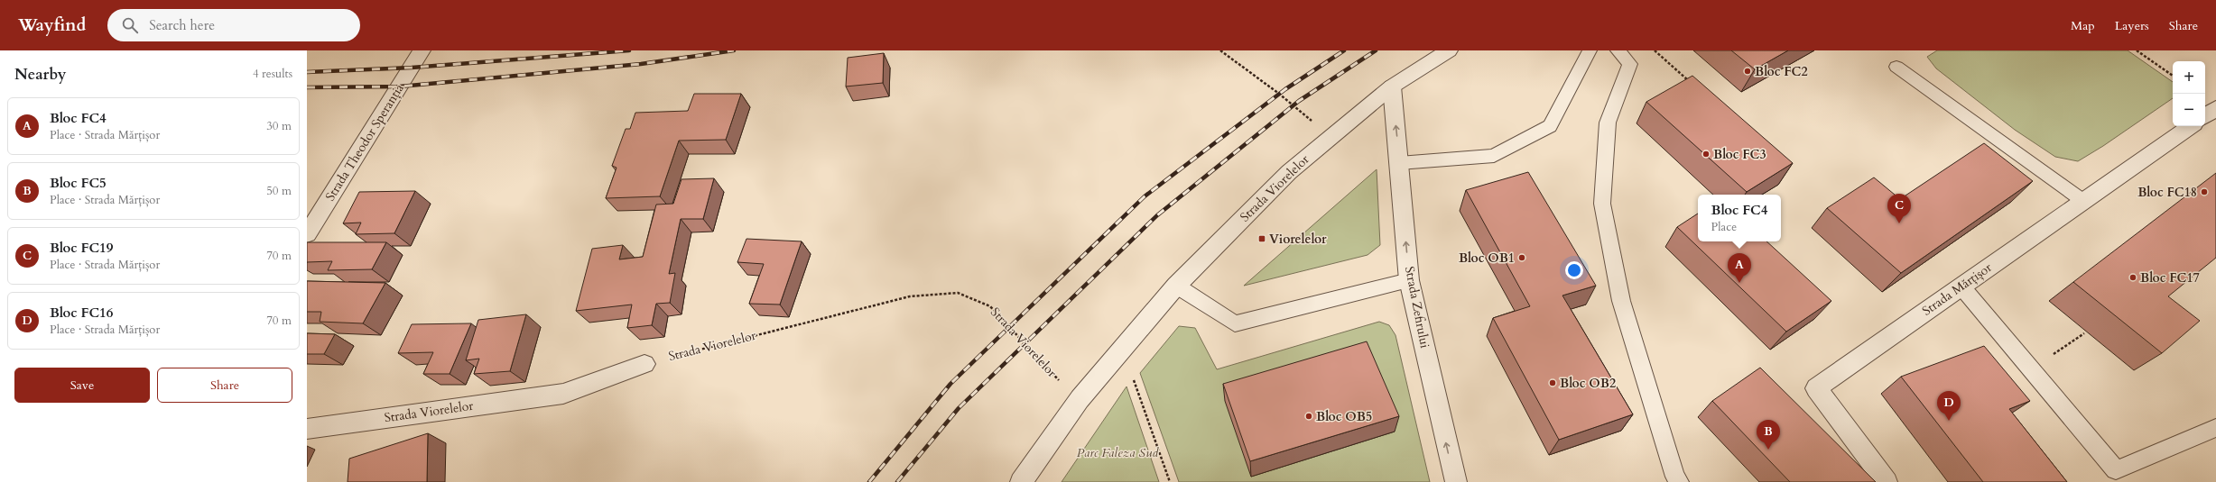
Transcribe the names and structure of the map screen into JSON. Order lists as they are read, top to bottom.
{
  "streets": {
    "street": [
      "Strada Theodor Speranția",
      "Strada Viorelelor",
      "Strada Mărțișor",
      "Strada Zefirului"
    ]
  },
  "crossings": [
    ["Strada Viorelelor", "Strada Zefirului"]
  ],
  "one_way": ["Strada Zefirului"],
  "parks": ["Parc Faleza Sud"],
  "places": {
    "other": [
      "Bloc FC2",
      "Bloc FC3",
      "Bloc FC18",
      "Bloc OB1",
      "Bloc FC17",
      "Bloc OB2",
      "Bloc OB5"
    ],
    "transit": ["Viorelelor"]
  },
  "page": {
    "header": "Wayfind",
    "search": "Search here",
    "nav": ["Map", "Layers", "Share"],
    "heading": ["Nearby", "4 results"],
    "map_buttons": ["+", "−"],
    "list": [
      {
        "mark": "A",
        "name": "Bloc FC4",
        "note": "Place · Strada Mărțișor",
        "value": "30 m"
      },
      {
        "mark": "B",
        "name": "Bloc FC5",
        "note": "Place · Strada Mărțișor",
        "value": "50 m"
      },
      {
        "mark": "C",
        "name": "Bloc FC19",
        "note": "Place · Strada Mărțișor",
        "value": "70 m"
      },
      {
        "mark": "D",
        "name": "Bloc FC16",
        "note": "Place · Strada Mărțișor",
        "value": "70 m"
      }
    ],
    "pins": [
      "C",
      "A",
      "D",
      "B"
    ],
    "popup": ["Bloc FC4", "Place"],
    "buttons": ["Save", "Share"]
  }
}
